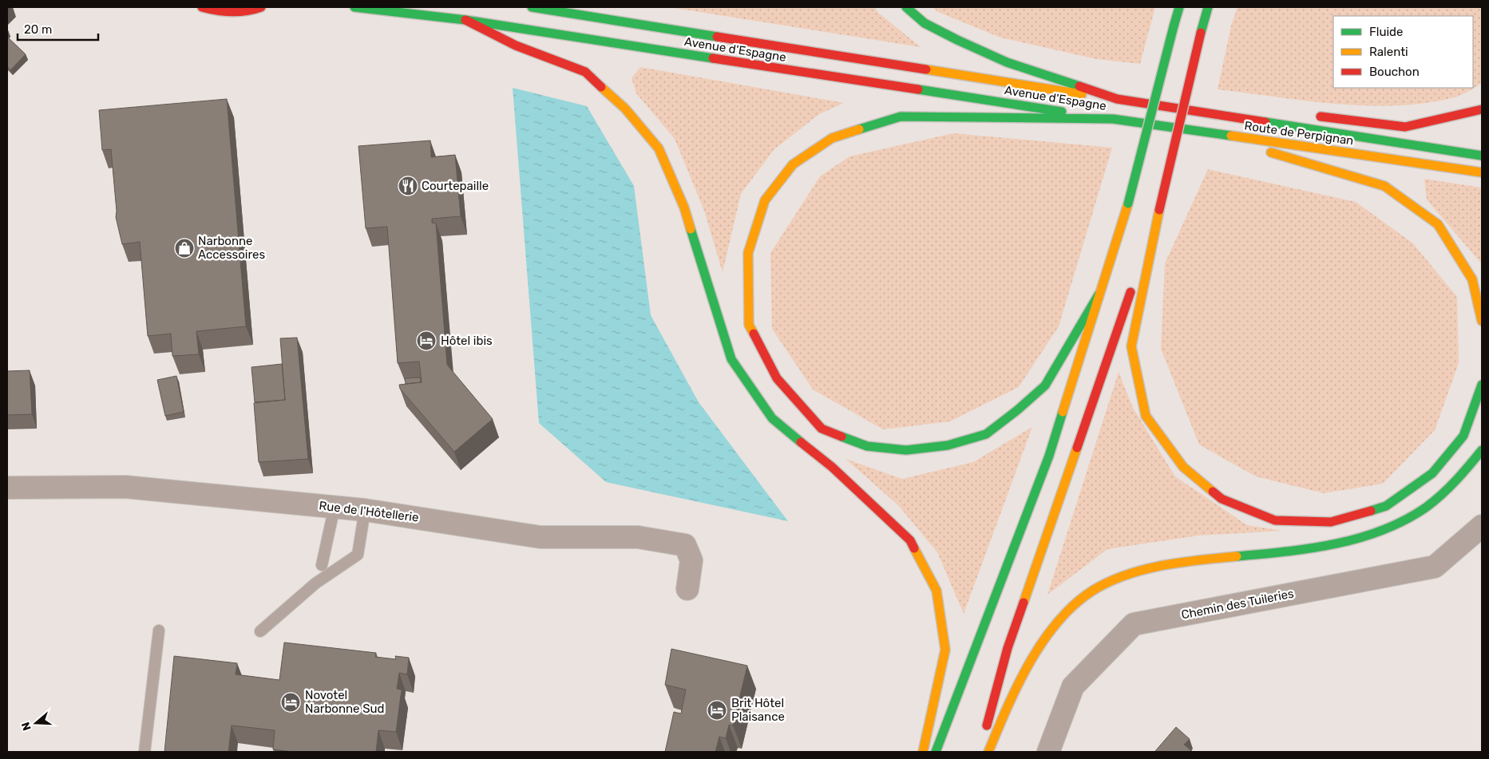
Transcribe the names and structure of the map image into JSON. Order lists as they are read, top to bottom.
{
  "streets": {
    "main road": ["Avenue d'Espagne", "Route de Perpignan"],
    "street": ["Rue de l'Hôtellerie", "Chemin des Tuileries"]
  },
  "crossings": [
    ["Avenue d'Espagne", "Route de Perpignan"]
  ],
  "places": {
    "restaurant": ["Courtepaille"],
    "shop": ["Narbonne Accessoires"],
    "hotel": ["Hôtel ibis", "Novotel Narbonne Sud", "Brit Hôtel Plaisance"]
  },
  "legend": ["Fluide", "Ralenti", "Bouchon"],
  "scale_bar": "20 m",
  "north": "left"
}
